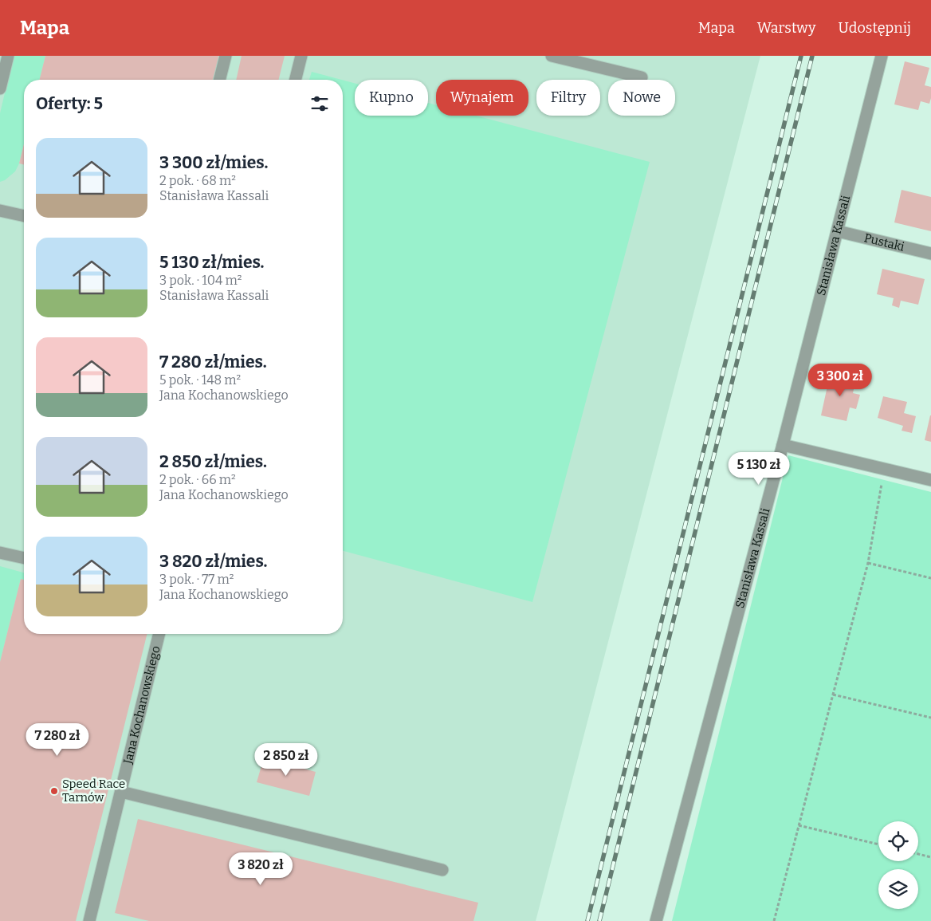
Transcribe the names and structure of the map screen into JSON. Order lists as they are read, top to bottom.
{
  "streets": {
    "street": ["Pustaki", "Stanisława Kassali", "Jana Kochanowskiego"]
  },
  "crossings": [
    ["Pustaki", "Stanisława Kassali"]
  ],
  "places": ["Speed Race Tarnów"],
  "page": {
    "header": "Mapa",
    "nav": ["Mapa", "Warstwy", "Udostępnij"],
    "chip": [
      "Kupno",
      "Wynajem",
      "Filtry",
      "Nowe"
    ],
    "heading": "Oferty: 5",
    "list": [
      {
        "name": "3 300 zł/mies.",
        "note": "2 pok. · 68 m² · Stanisława Kassali"
      },
      {
        "name": "5 130 zł/mies.",
        "note": "3 pok. · 104 m² · Stanisława Kassali"
      },
      {
        "name": "7 280 zł/mies.",
        "note": "5 pok. · 148 m² · Jana Kochanowskiego"
      },
      {
        "name": "2 850 zł/mies.",
        "note": "2 pok. · 66 m² · Jana Kochanowskiego"
      },
      {
        "name": "3 820 zł/mies.",
        "note": "3 pok. · 77 m² · Jana Kochanowskiego"
      }
    ],
    "price": [
      "3 300 zł",
      "5 130 zł",
      "7 280 zł",
      "2 850 zł",
      "3 820 zł"
    ]
  }
}
